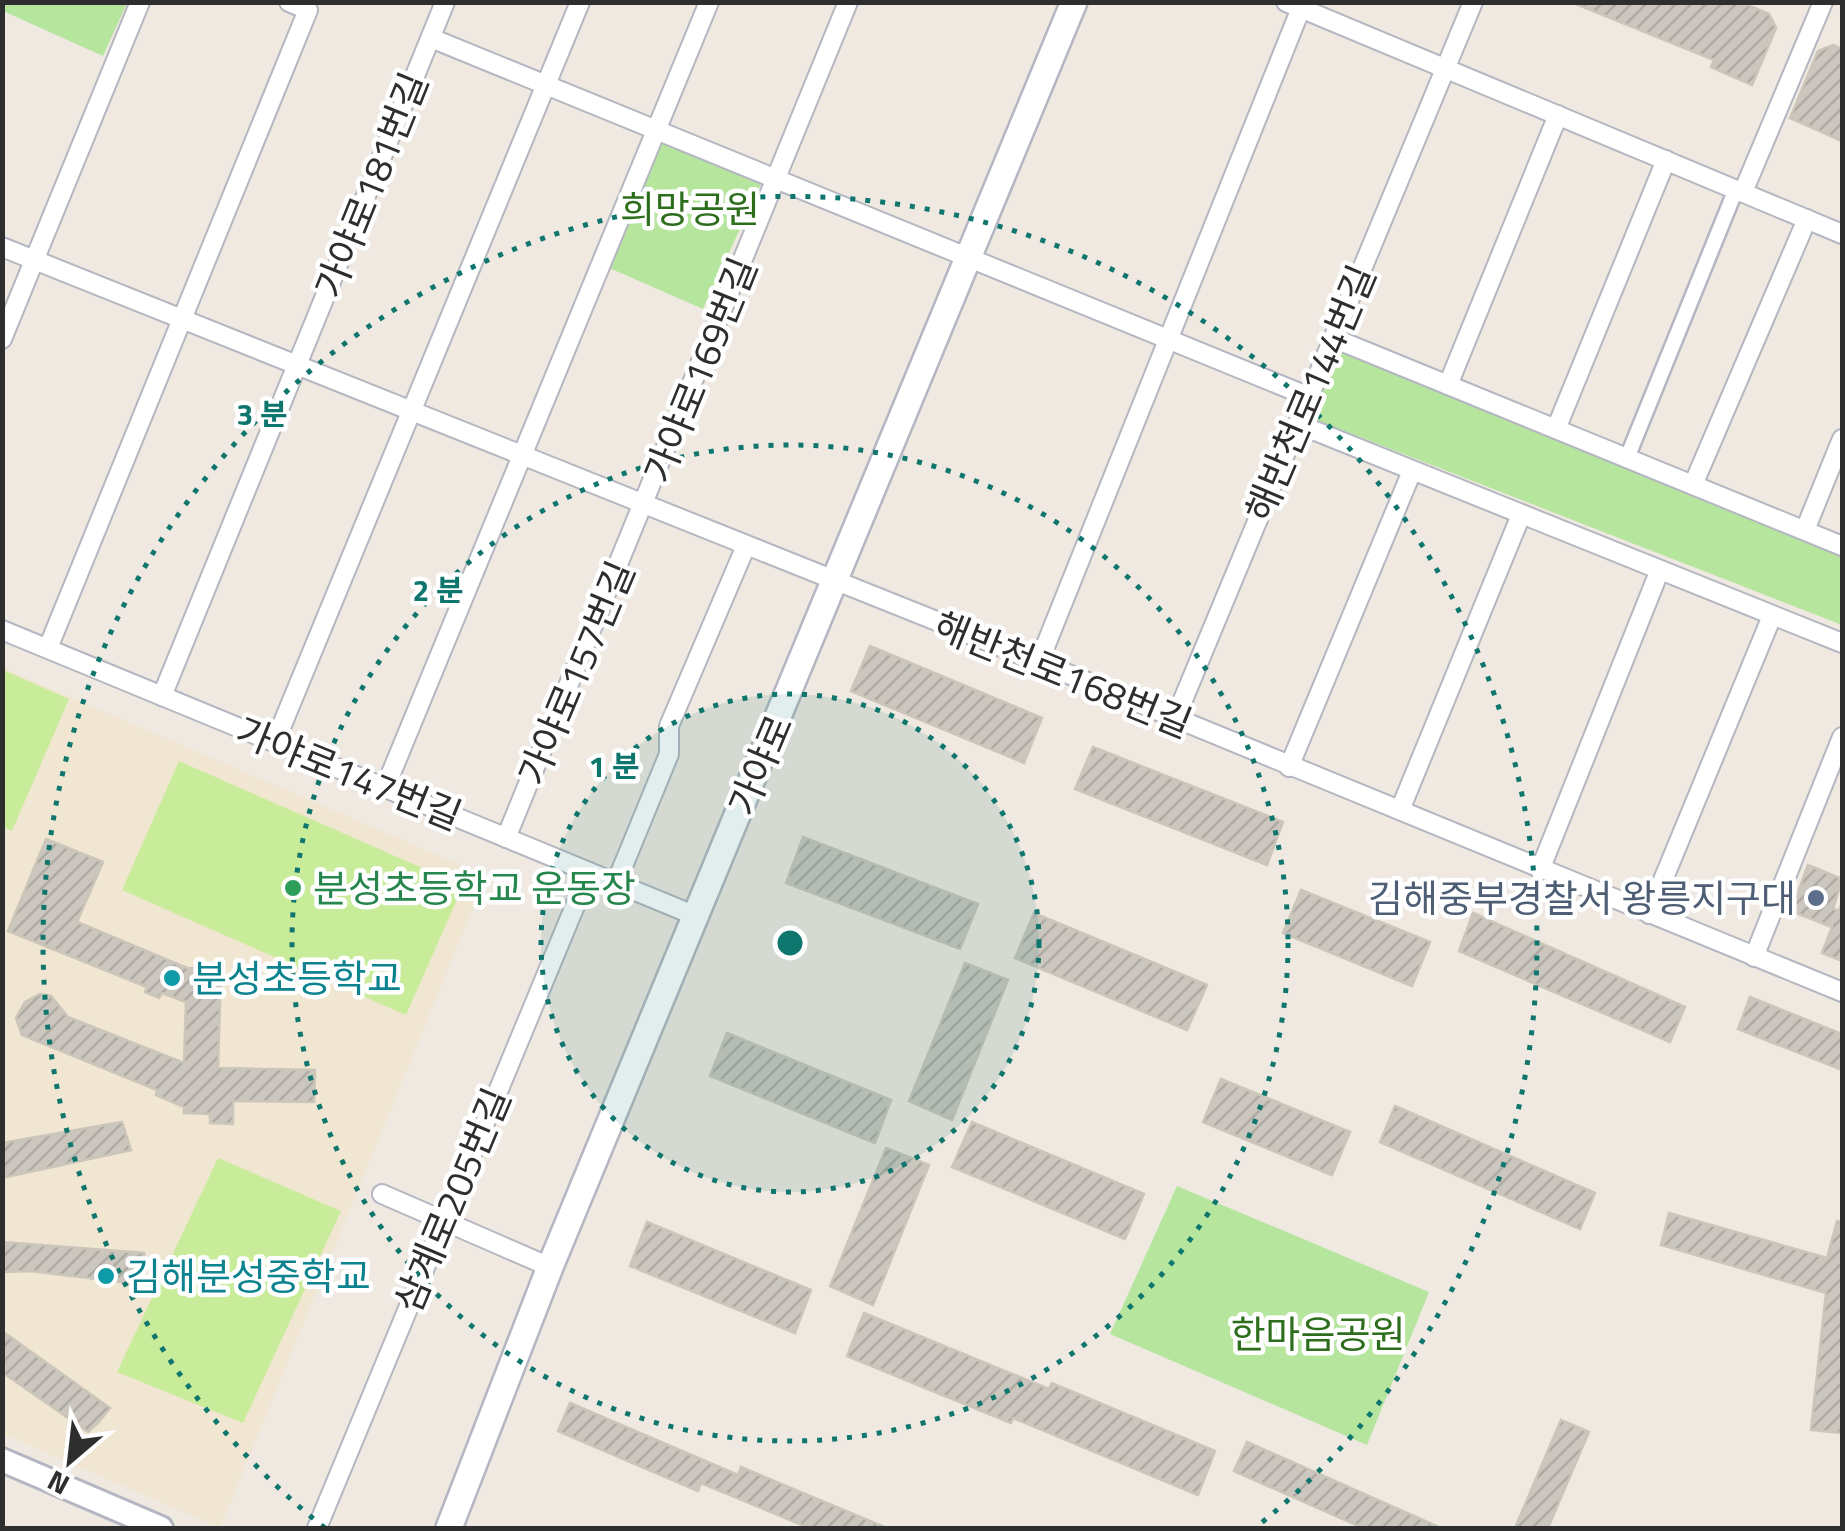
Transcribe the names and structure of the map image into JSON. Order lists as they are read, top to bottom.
{
  "streets": {
    "main road": ["가야로"],
    "street": [
      "가야로181번길",
      "가야로169번길",
      "해반천로144번길",
      "가야로157번길",
      "해반천로168번길",
      "가야로147번길",
      "삼계로205번길"
    ]
  },
  "crossings": [
    ["가야로169번길", "가야로157번길"],
    ["해반천로144번길", "해반천로168번길"],
    ["가야로157번길", "가야로147번길"],
    ["해반천로168번길", "가야로"],
    ["가야로", "가야로147번길"],
    ["가야로147번길", "삼계로205번길"]
  ],
  "parks": ["희망공원", "한마음공원"],
  "places": [
    "분성초등학교 운동장",
    "김해중부경찰서 왕릉지구대",
    "분성초등학교",
    "김해분성중학교"
  ],
  "north": "bottom left",
  "rings": ["3 분", "2 분", "1 분"]
}
